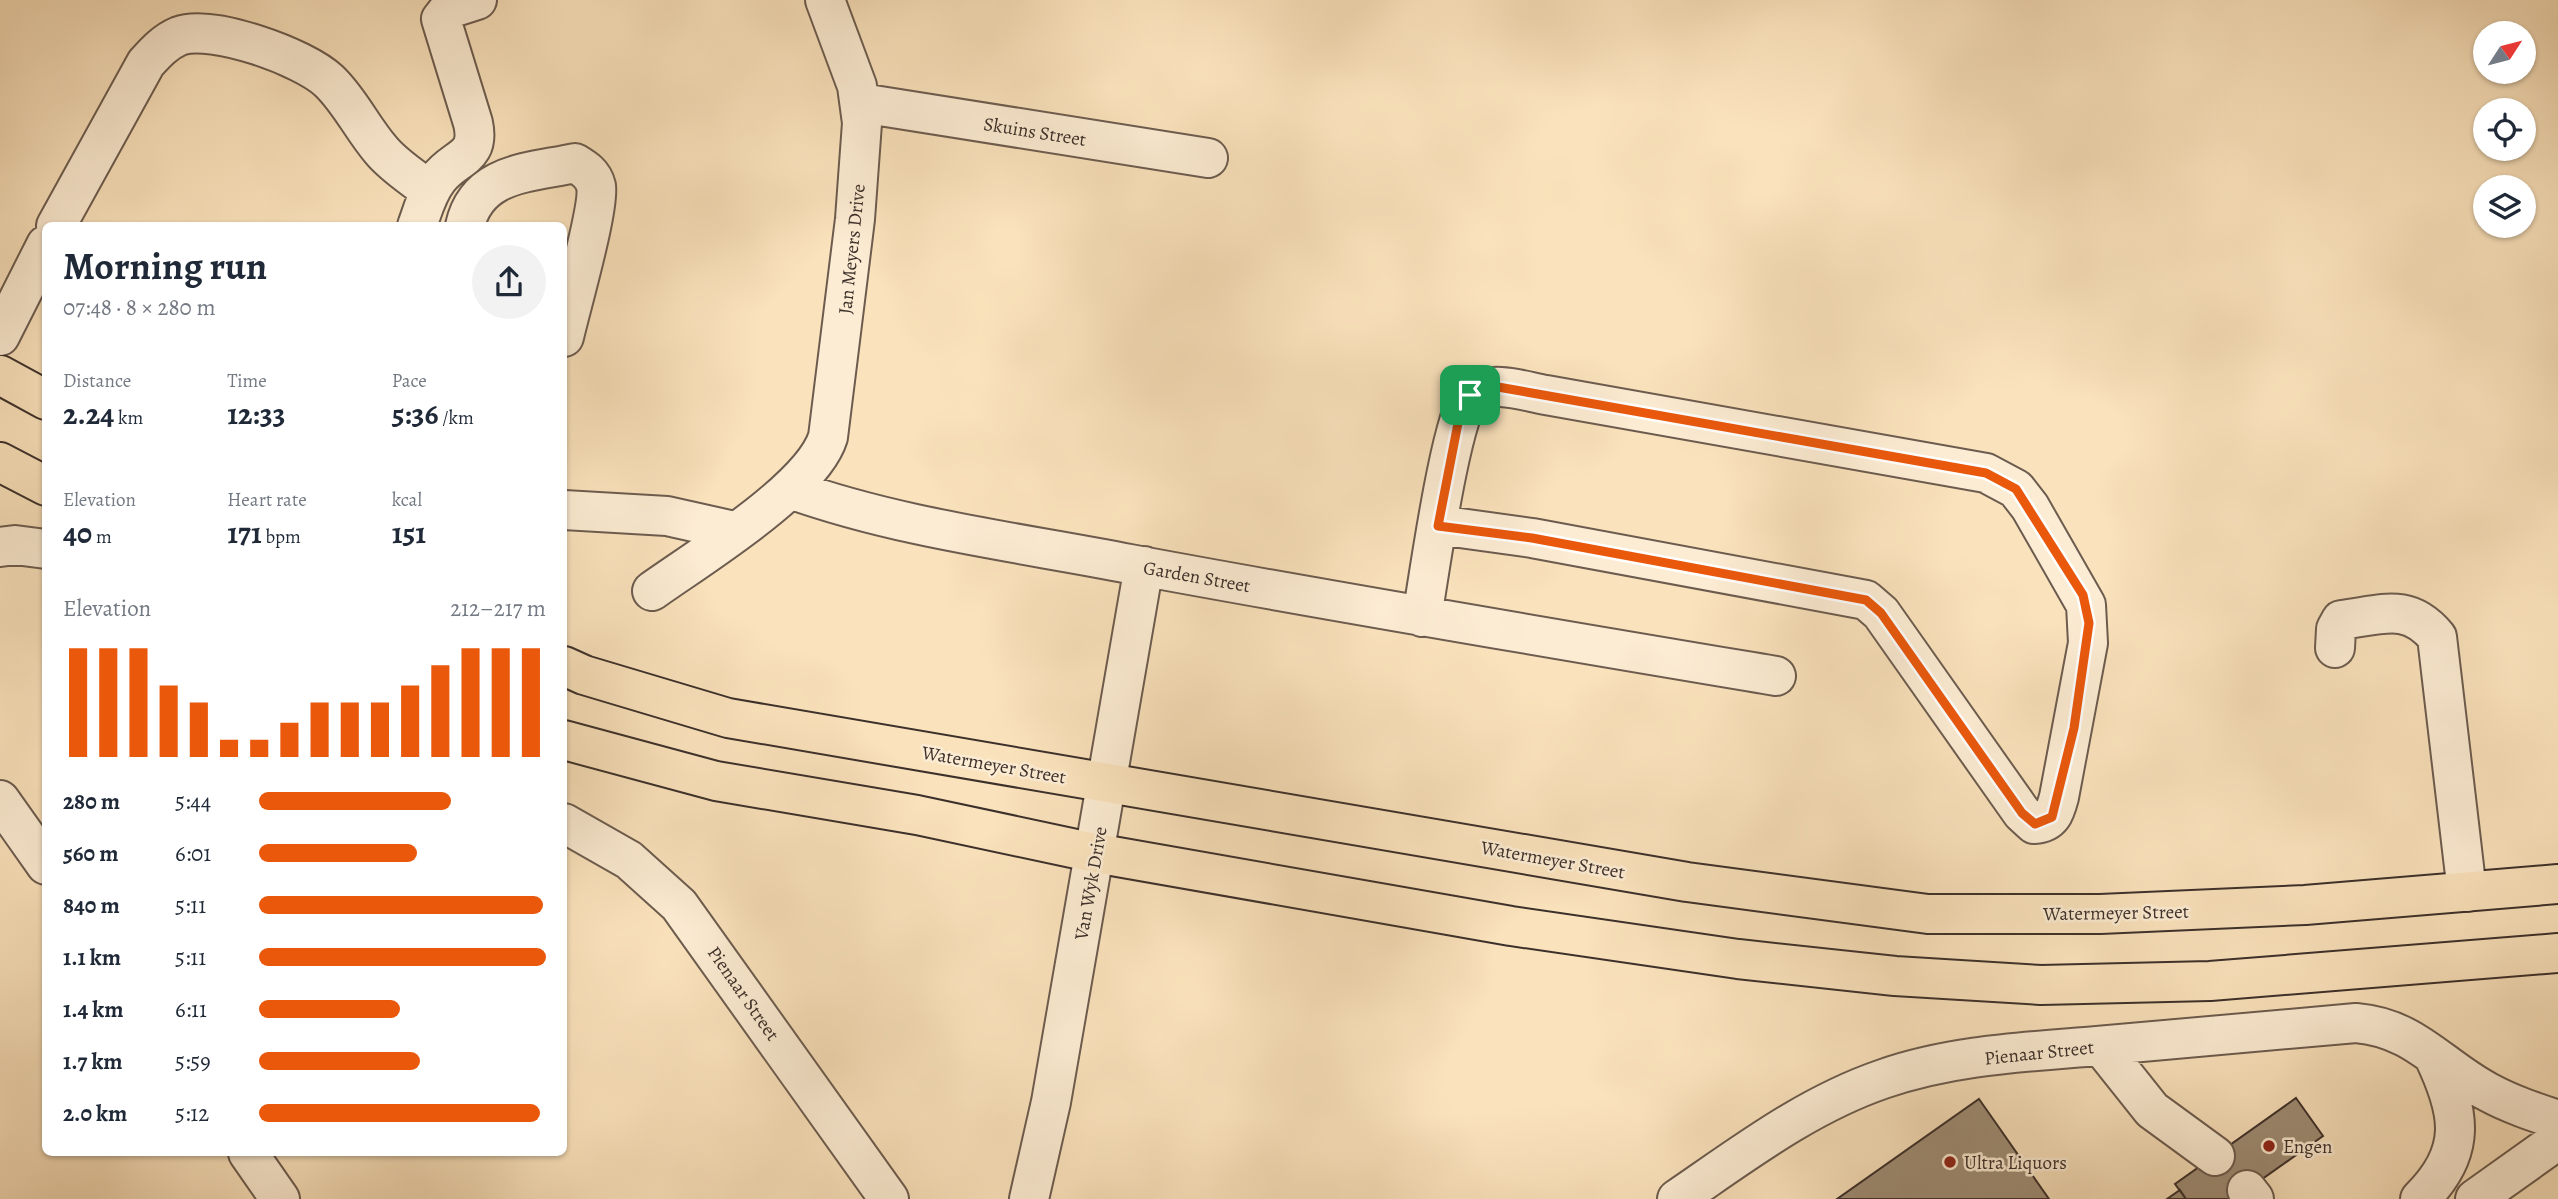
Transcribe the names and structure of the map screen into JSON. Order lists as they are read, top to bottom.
{
  "streets": {
    "main road": ["Watermeyer Street"],
    "street": [
      "Skuins Street",
      "Jan Meyers Drive",
      "Garden Street",
      "Van Wyk Drive",
      "Pienaar Street"
    ]
  },
  "crossings": [
    ["Skuins Street", "Jan Meyers Drive"],
    ["Jan Meyers Drive", "Garden Street"],
    ["Garden Street", "Van Wyk Drive"],
    ["Watermeyer Street", "Van Wyk Drive"]
  ],
  "places": ["Engen", "Ultra Liquors"],
  "north": "top right",
  "page": {
    "heading": ["Morning run", "07:48 · 8 × 280 m"],
    "stats": [
      ["Distance", "2.24 km"],
      ["Time", "12:33"],
      ["Pace", "5:36 /km"],
      ["Elevation", "40 m"],
      ["Heart rate", "171 bpm"],
      ["kcal", "151"]
    ],
    "chart": ["Elevation", "212–217 m"],
    "list": [
      {
        "name": "280 m",
        "note": "5:44"
      },
      {
        "name": "560 m",
        "note": "6:01"
      },
      {
        "name": "840 m",
        "note": "5:11"
      },
      {
        "name": "1.1 km",
        "note": "5:11"
      },
      {
        "name": "1.4 km",
        "note": "6:11"
      },
      {
        "name": "1.7 km",
        "note": "5:59"
      },
      {
        "name": "2.0 km",
        "note": "5:12"
      }
    ]
  }
}
